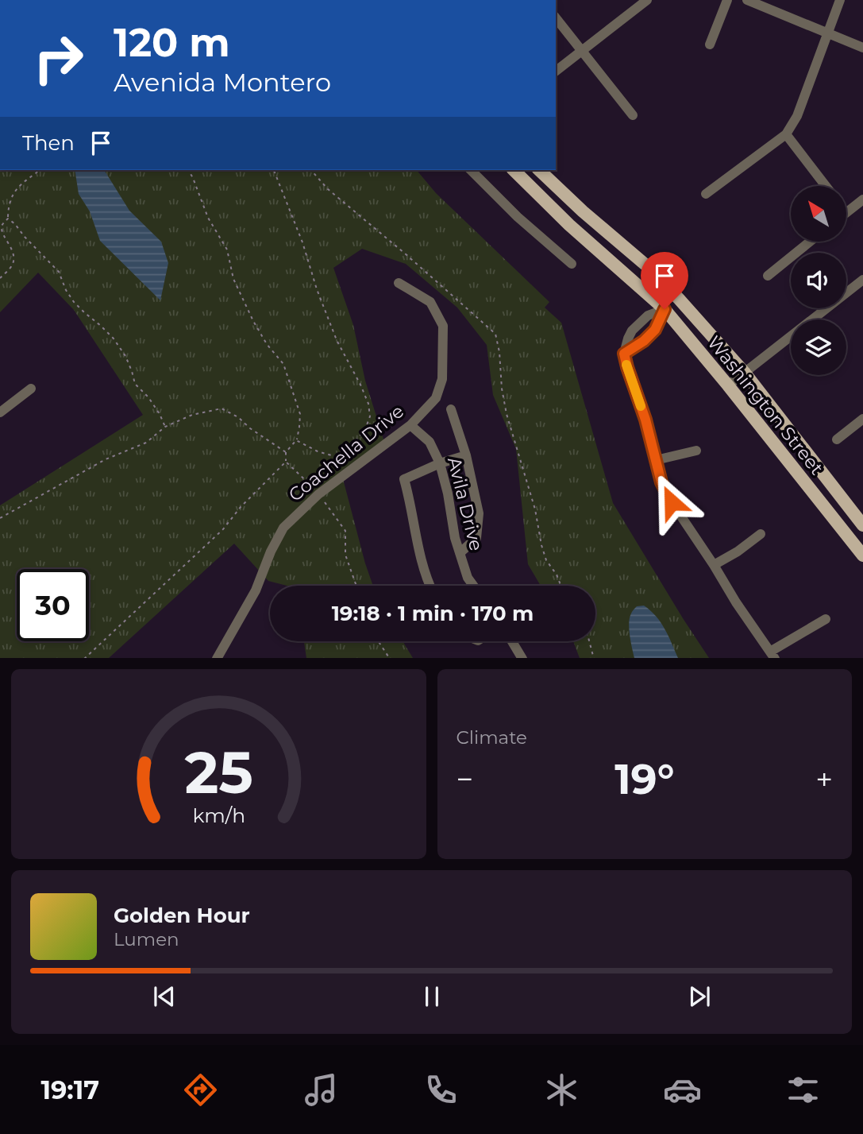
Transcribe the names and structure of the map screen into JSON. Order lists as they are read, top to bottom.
{
  "streets": {
    "main road": ["Washington Street"],
    "street": ["Coachella Drive", "Avila Drive"]
  },
  "crossings": [
    ["Coachella Drive", "Avila Drive"]
  ],
  "north": "top left",
  "page": {
    "turn": ["120 m", "Avenida Montero"],
    "then": "Then",
    "limit": "30",
    "trip": "19:18 · 1 min · 170 m",
    "tile": "Climate",
    "heat": ["−", "19°", "+"],
    "song": ["Golden Hour", "Lumen"],
    "tabs": "19:17",
    "gauge": ["25", "km/h"]
  }
}
